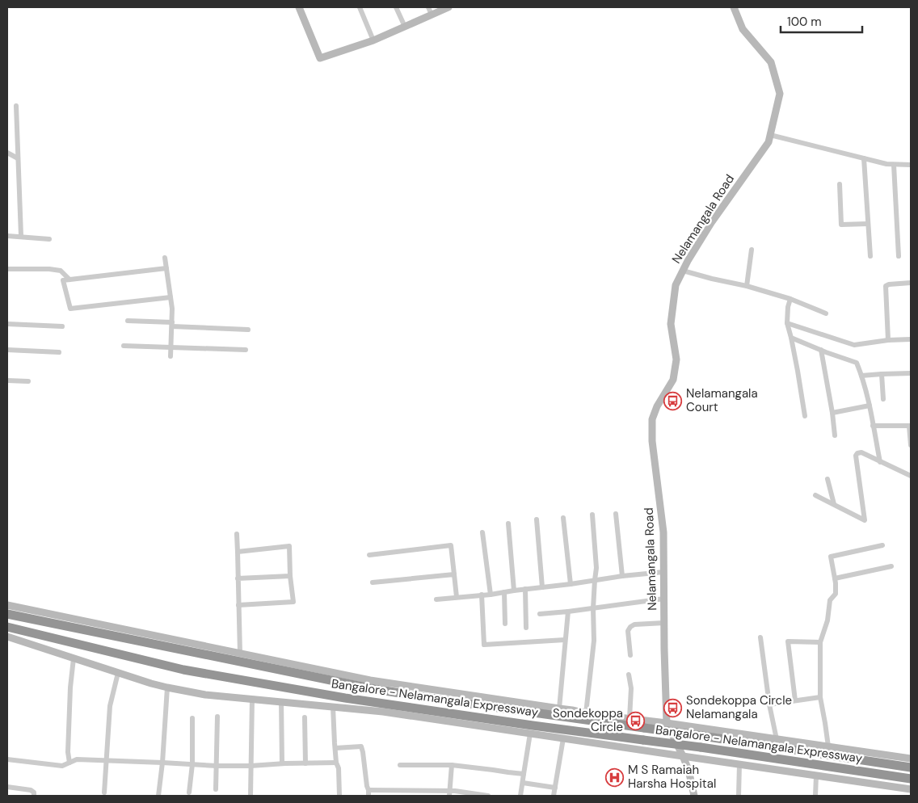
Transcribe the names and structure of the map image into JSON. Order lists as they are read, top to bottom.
{
  "streets": {
    "highway": ["Bangalore - Nelamangala Expressway"],
    "street": ["Nelamangala Road"]
  },
  "places": {
    "bus stop": ["Nelamangala Court", "Sondekoppa Circle Nelamangala", "Sondekoppa Circle"],
    "hospital": ["M S Ramaiah Harsha Hospital"]
  },
  "scale_bar": "100 m"
}
